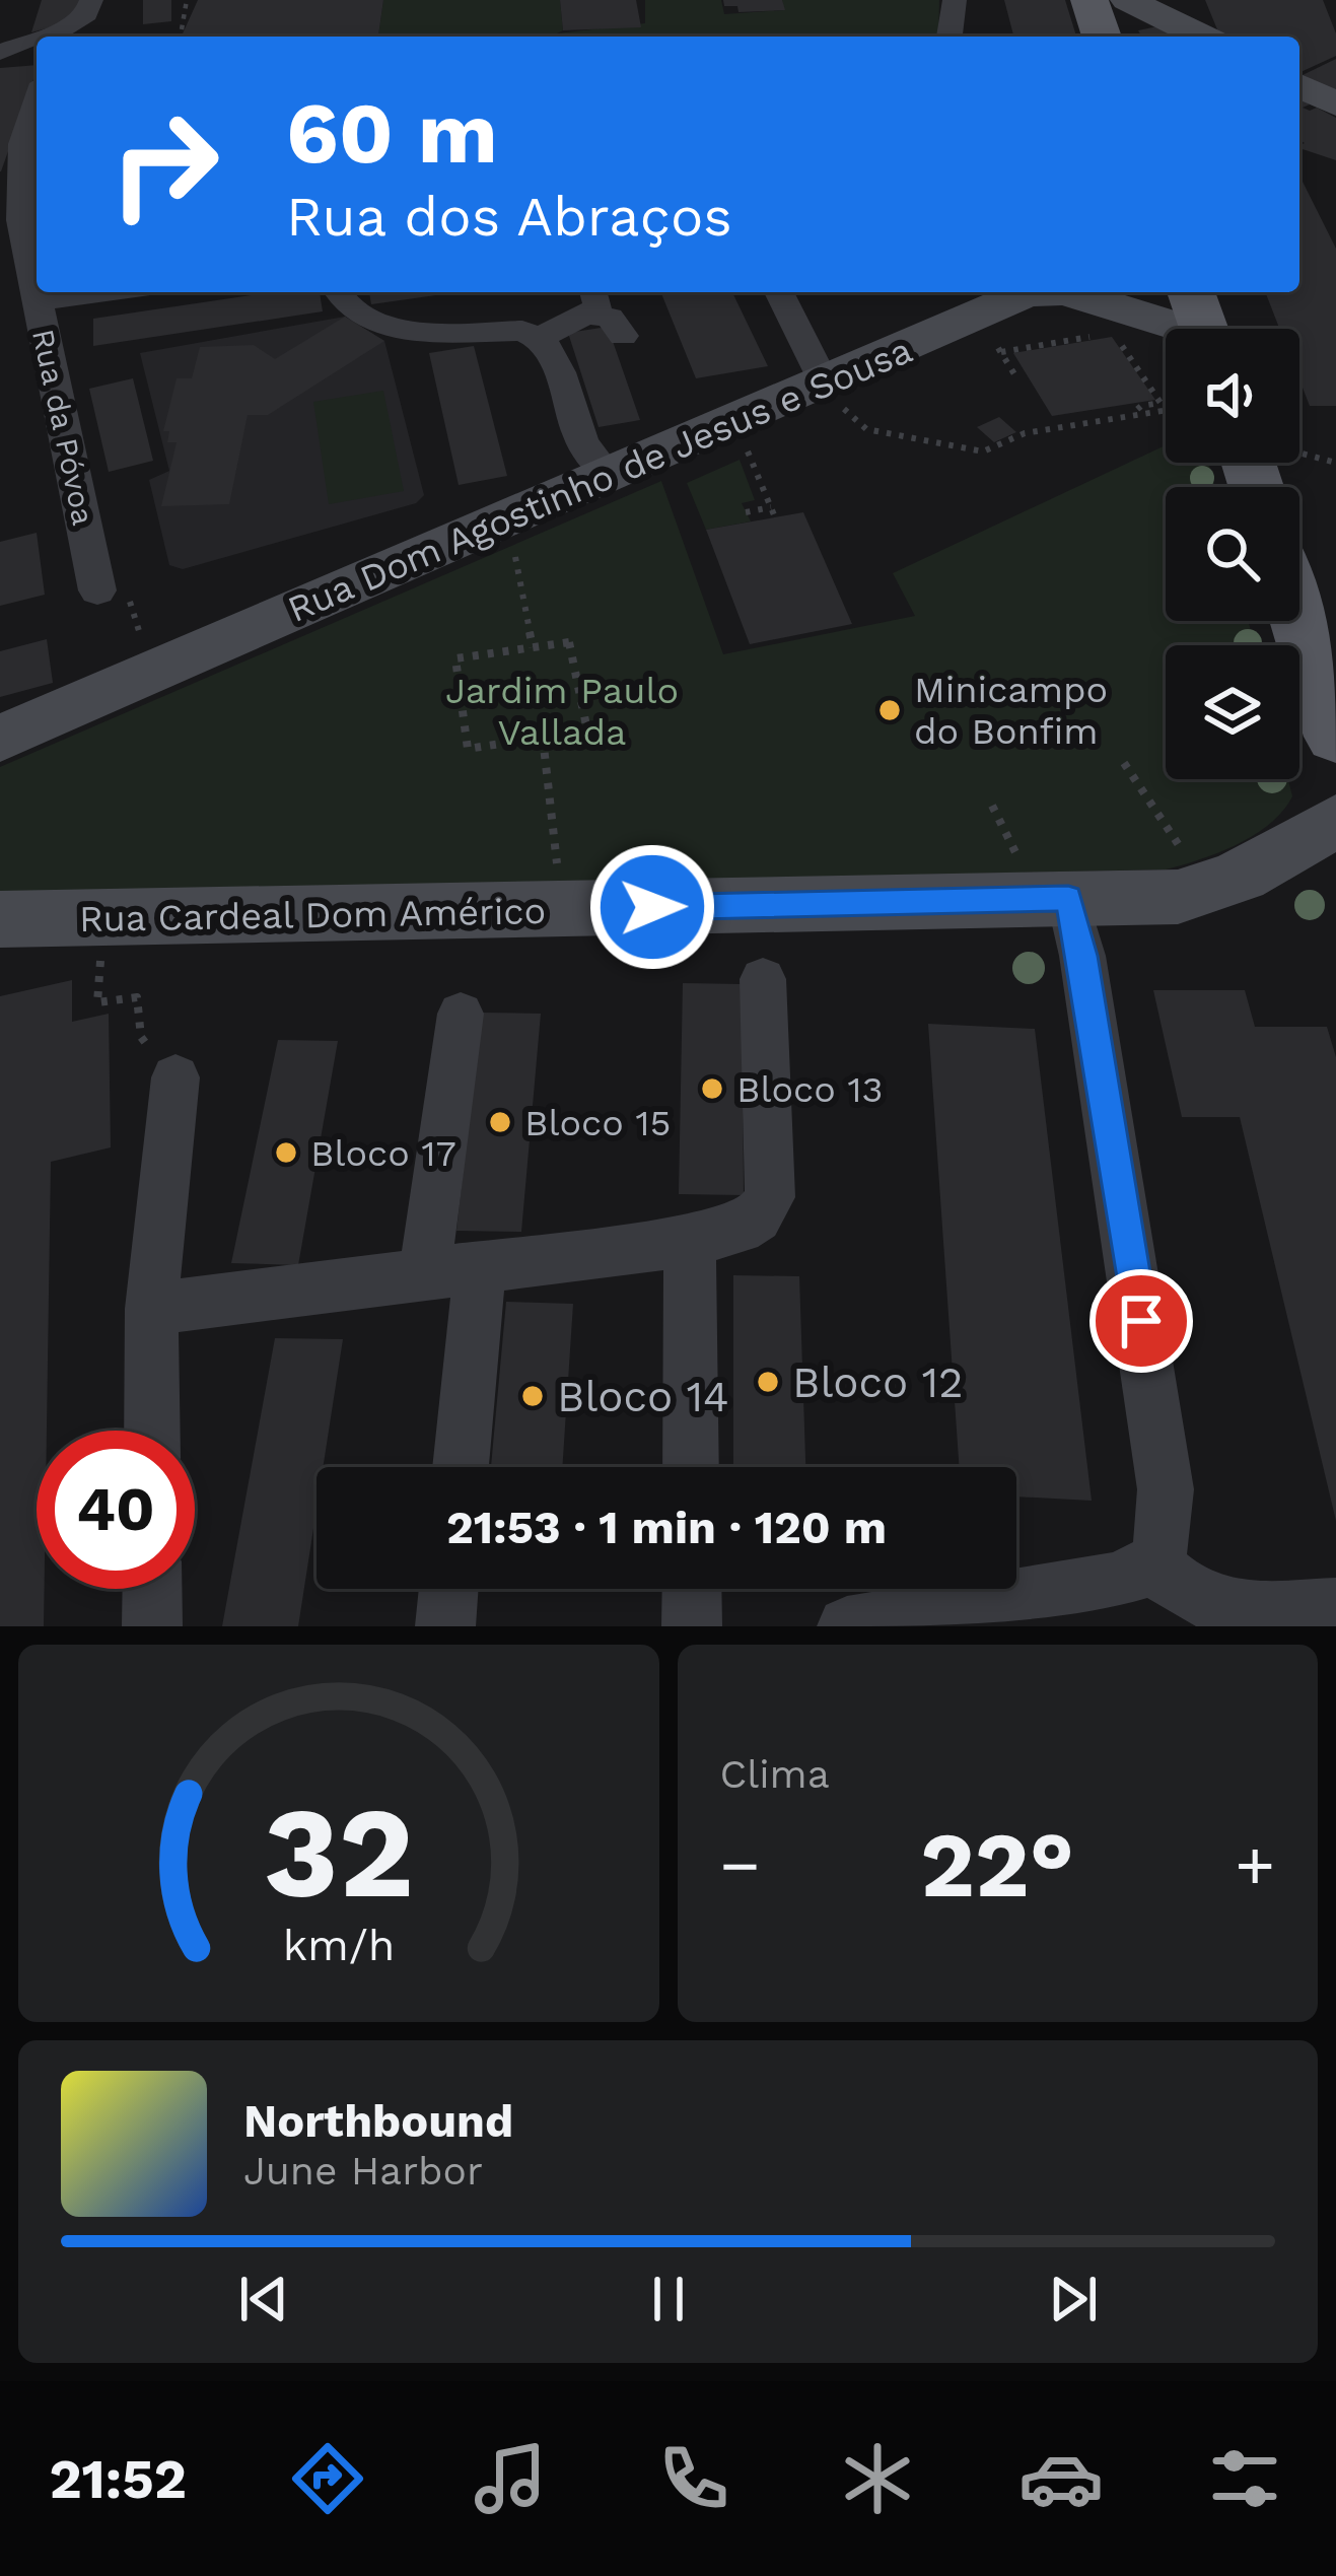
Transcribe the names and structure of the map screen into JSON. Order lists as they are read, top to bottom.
{
  "streets": {
    "street": ["Rua da Póvoa", "Rua Dom Agostinho de Jesus e Sousa", "Rua Cardeal Dom Américo"]
  },
  "parks": ["Jardim Paulo Vallada"],
  "places": [
    "Minicampo do Bonfim",
    "Bloco 13",
    "Bloco 15",
    "Bloco 17",
    "Bloco 12",
    "Bloco 14"
  ],
  "page": {
    "turn": ["60 m", "Rua dos Abraços"],
    "limit": "40",
    "trip": "21:53 · 1 min · 120 m",
    "tile": "Clima",
    "heat": ["−", "22°", "+"],
    "song": ["Northbound", "June Harbor"],
    "tabs": "21:52",
    "gauge": ["32", "km/h"]
  }
}
